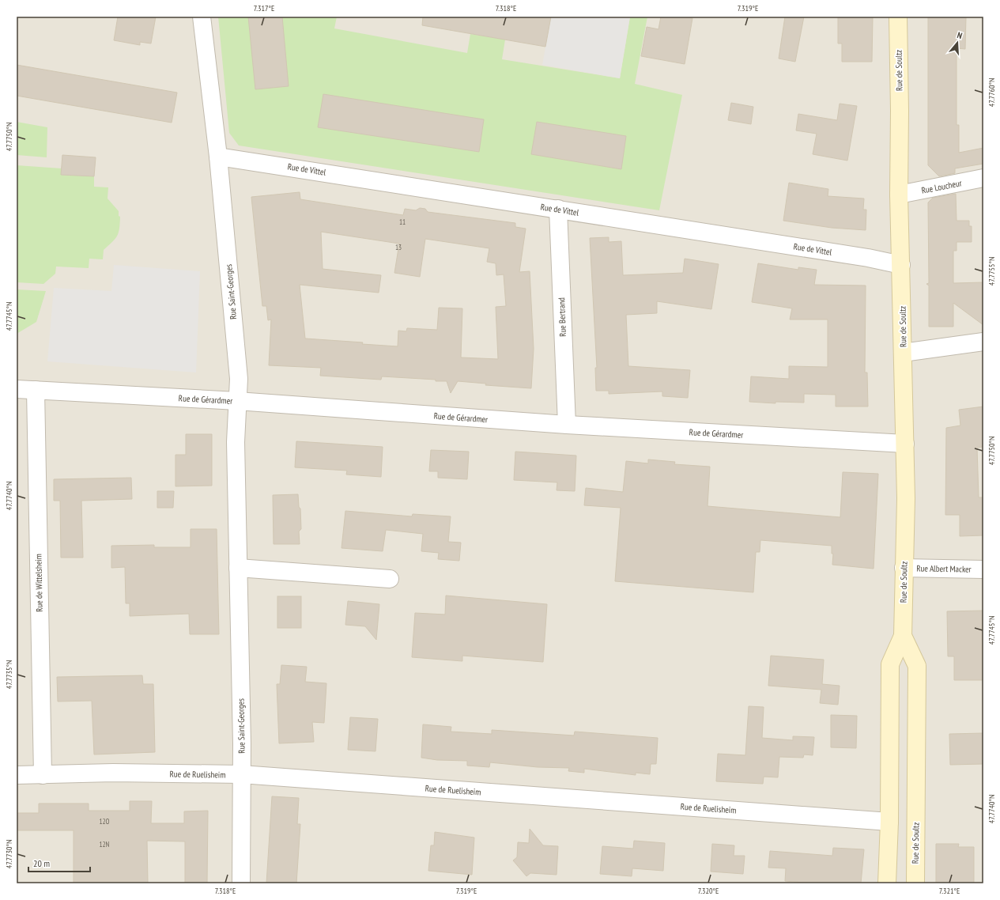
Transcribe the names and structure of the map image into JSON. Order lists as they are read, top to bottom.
{
  "streets": {
    "main road": ["Rue de Soultz"],
    "street": [
      "Rue de Vittel",
      "Rue Loucheur",
      "Rue Saint-Georges",
      "Rue Bertrand",
      "Rue de Gérardmer",
      "Rue Albert Macker",
      "Rue de Wittelsheim",
      "Rue de Ruelisheim"
    ]
  },
  "crossings": [
    ["Rue de Soultz", "Rue de Vittel"],
    ["Rue de Soultz", "Rue Loucheur"],
    ["Rue de Soultz", "Rue de Gérardmer"],
    ["Rue de Soultz", "Rue Albert Macker"],
    ["Rue de Soultz", "Rue de Ruelisheim"],
    ["Rue de Vittel", "Rue Saint-Georges"],
    ["Rue de Vittel", "Rue Bertrand"],
    ["Rue Saint-Georges", "Rue de Gérardmer"],
    ["Rue Saint-Georges", "Rue de Ruelisheim"],
    ["Rue Bertrand", "Rue de Gérardmer"],
    ["Rue de Gérardmer", "Rue de Wittelsheim"],
    ["Rue de Wittelsheim", "Rue de Ruelisheim"]
  ],
  "house_numbers": [
    "11",
    "13",
    "12O",
    "12N"
  ],
  "scale_bar": "20 m",
  "north": "top",
  "coordinates": [
    "7.317°E",
    "7.318°E",
    "7.319°E",
    "47.7760°N",
    "47.7750°N",
    "47.7755°N",
    "47.7745°N",
    "47.7740°N",
    "47.7735°N",
    "47.7730°N",
    "7.320°E",
    "7.321°E"
  ]
}
